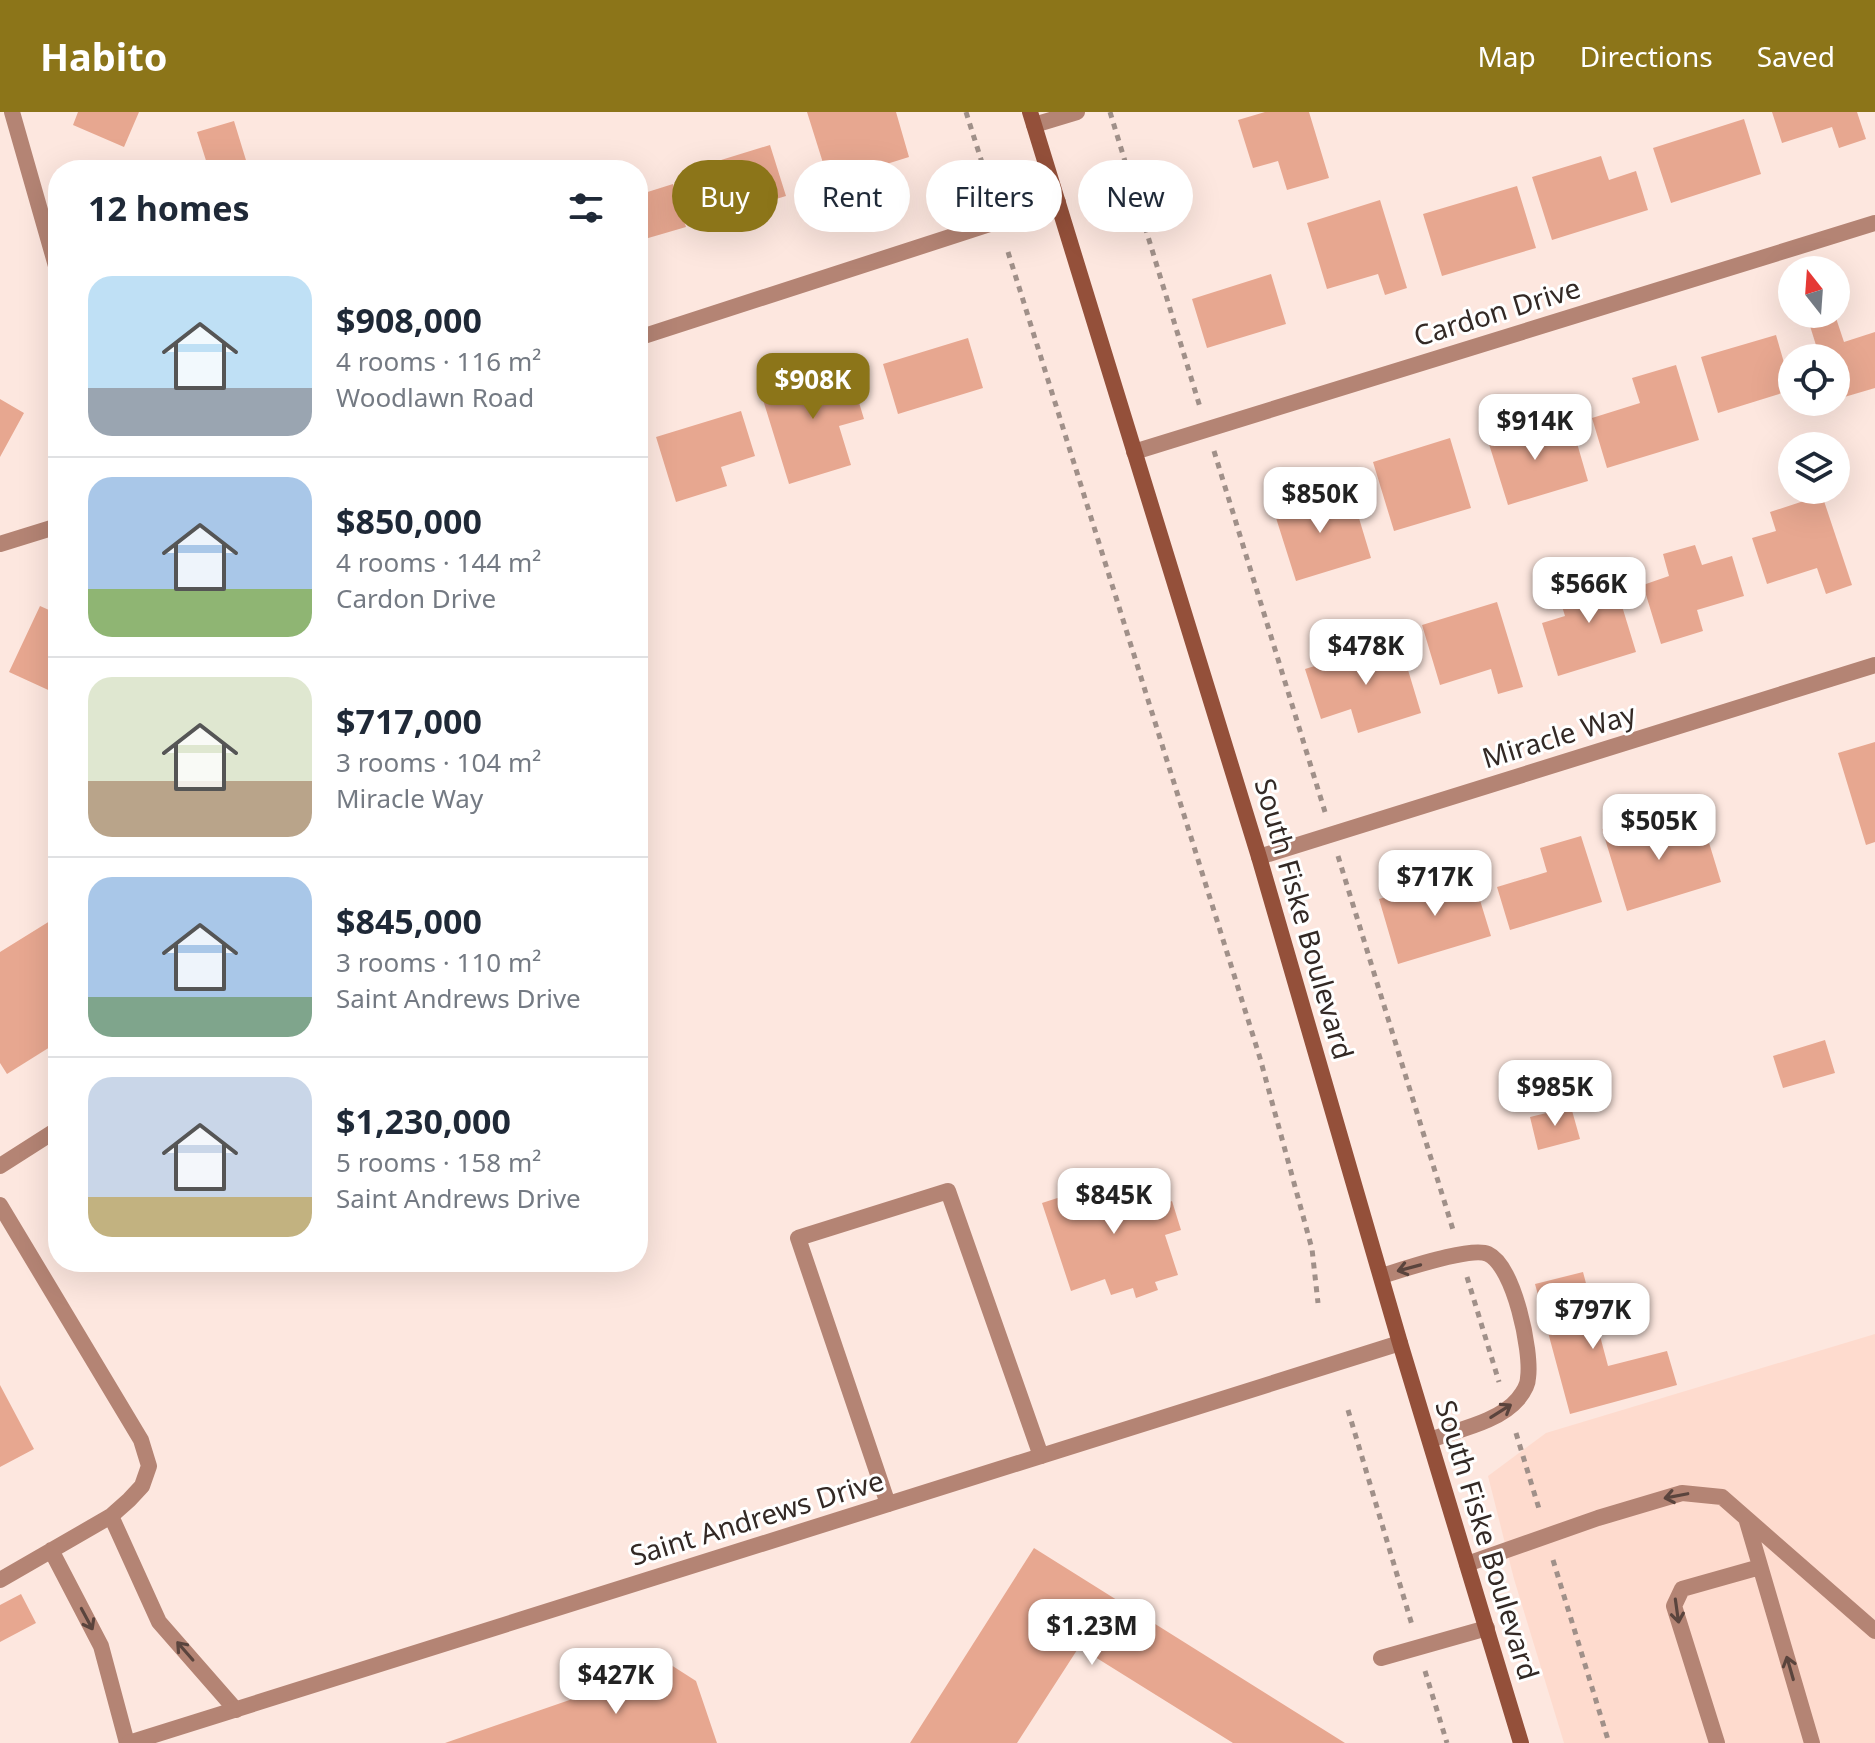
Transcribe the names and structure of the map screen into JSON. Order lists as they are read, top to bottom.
{
  "streets": {
    "main road": ["South Fiske Boulevard"],
    "street": ["Cardon Drive", "Miracle Way", "Saint Andrews Drive"]
  },
  "crossings": [
    ["Cardon Drive", "South Fiske Boulevard"],
    ["Miracle Way", "South Fiske Boulevard"],
    ["South Fiske Boulevard", "Saint Andrews Drive"]
  ],
  "north": "top",
  "page": {
    "header": "Habito",
    "nav": ["Map", "Directions", "Saved"],
    "chip": [
      "Buy",
      "Rent",
      "Filters",
      "New"
    ],
    "heading": "12 homes",
    "list": [
      {
        "name": "$908,000",
        "note": "4 rooms · 116 m² · Woodlawn Road"
      },
      {
        "name": "$850,000",
        "note": "4 rooms · 144 m² · Cardon Drive"
      },
      {
        "name": "$717,000",
        "note": "3 rooms · 104 m² · Miracle Way"
      },
      {
        "name": "$845,000",
        "note": "3 rooms · 110 m² · Saint Andrews Drive"
      },
      {
        "name": "$1,230,000",
        "note": "5 rooms · 158 m² · Saint Andrews Drive"
      }
    ],
    "price": [
      "$908K",
      "$914K",
      "$850K",
      "$566K",
      "$478K",
      "$505K",
      "$717K",
      "$985K",
      "$845K",
      "$797K",
      "$1.23M",
      "$427K"
    ]
  }
}
